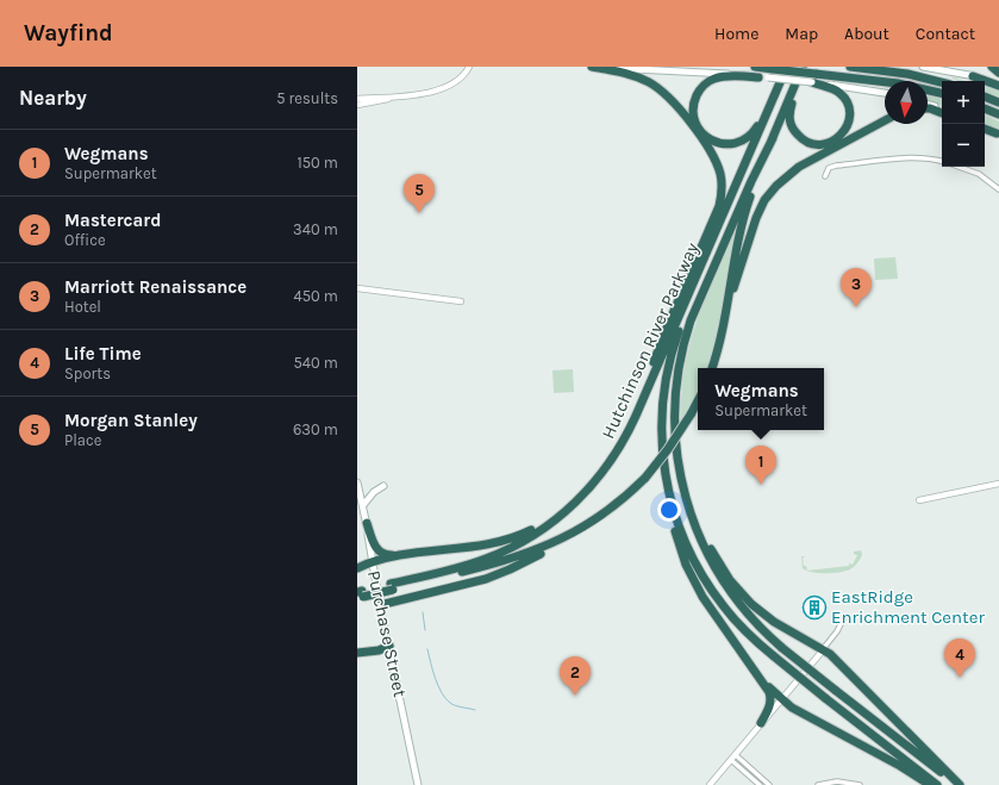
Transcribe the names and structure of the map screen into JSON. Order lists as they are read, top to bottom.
{
  "streets": {
    "highway": ["Hutchinson River Parkway"],
    "main road": ["Purchase Street"]
  },
  "places": {
    "building": ["EastRidge Enrichment Center"]
  },
  "north": "bottom",
  "page": {
    "header": "Wayfind",
    "nav": [
      "Home",
      "Map",
      "About",
      "Contact"
    ],
    "heading": ["Nearby", "5 results"],
    "map_buttons": ["+", "−"],
    "list": [
      {
        "mark": "1",
        "name": "Wegmans",
        "note": "Supermarket",
        "value": "150 m"
      },
      {
        "mark": "2",
        "name": "Mastercard",
        "note": "Office",
        "value": "340 m"
      },
      {
        "mark": "3",
        "name": "Marriott Renaissance",
        "note": "Hotel",
        "value": "450 m"
      },
      {
        "mark": "4",
        "name": "Life Time",
        "note": "Sports",
        "value": "540 m"
      },
      {
        "mark": "5",
        "name": "Morgan Stanley",
        "note": "Place",
        "value": "630 m"
      }
    ],
    "pins": [
      "5",
      "3",
      "1",
      "4",
      "2"
    ],
    "popup": ["Wegmans", "Supermarket"]
  }
}
